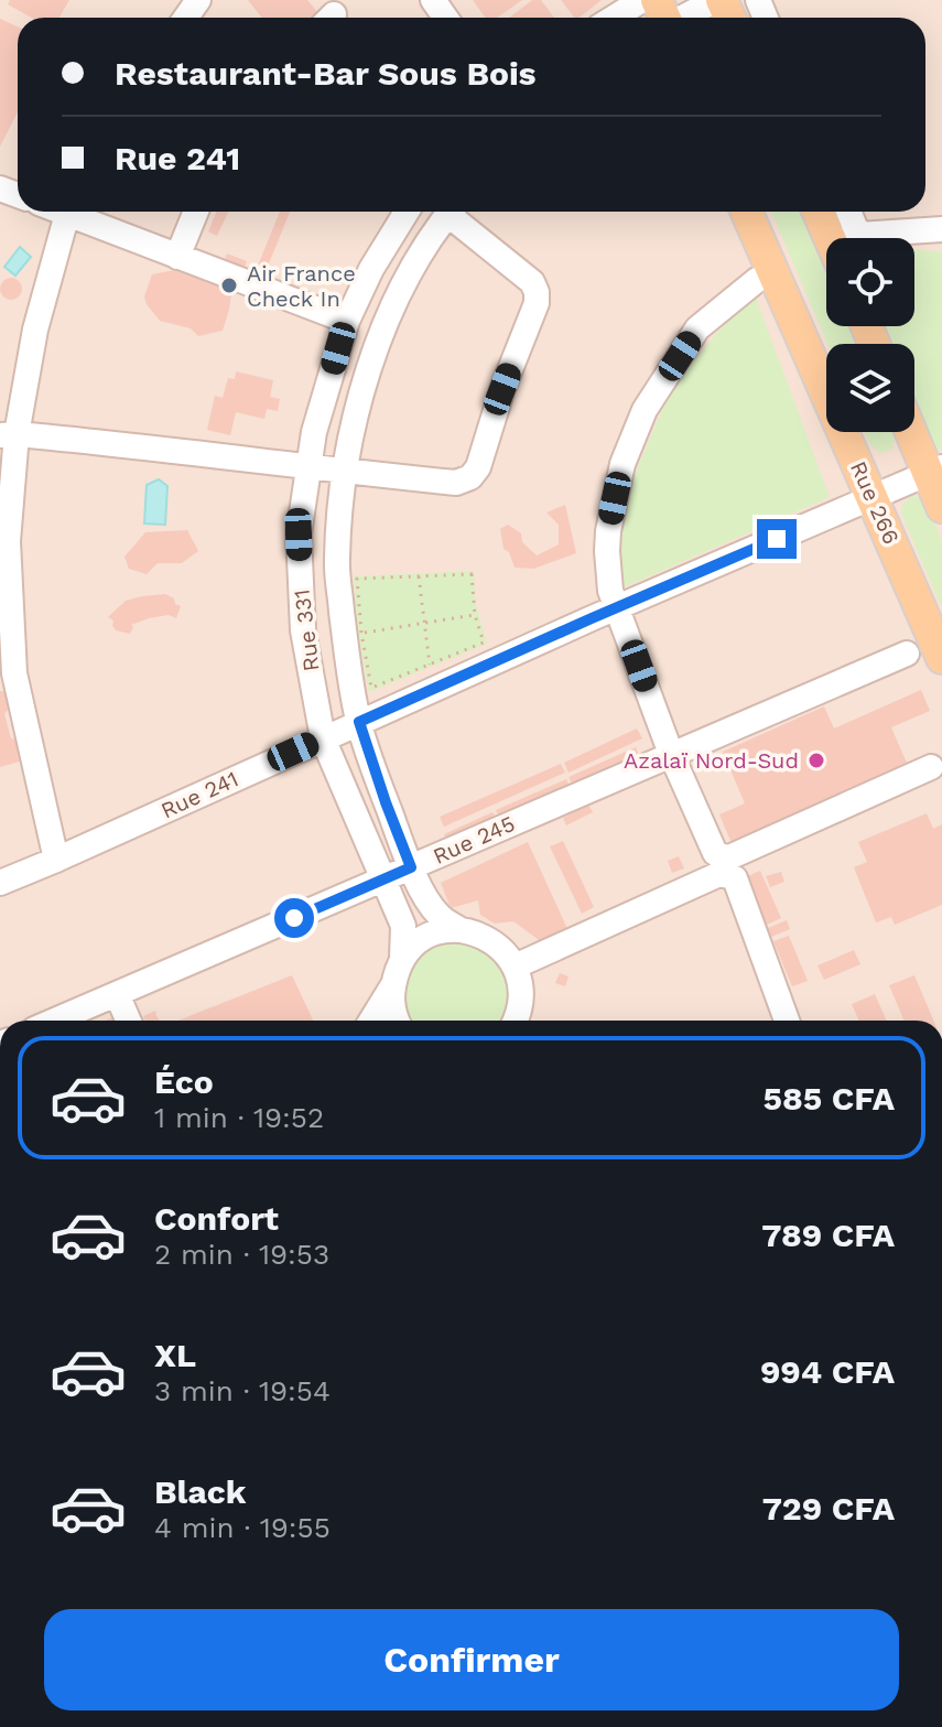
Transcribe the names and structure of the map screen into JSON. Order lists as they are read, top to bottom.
{
  "streets": {
    "main road": ["Rue 266"],
    "street": ["Rue 331", "Rue 241", "Rue 245"]
  },
  "crossings": [
    ["Rue 266", "Rue 245"],
    ["Rue 331", "Rue 241"],
    ["Rue 331", "Rue 245"]
  ],
  "places": ["Air France Check In", "Azalaï Nord-Sud"],
  "page": {
    "banner": ["Restaurant-Bar Sous Bois", "Rue 241"],
    "list": [
      {
        "name": "Éco",
        "note": "1 min · 19:52",
        "value": "585 CFA"
      },
      {
        "name": "Confort",
        "note": "2 min · 19:53",
        "value": "789 CFA"
      },
      {
        "name": "XL",
        "note": "3 min · 19:54",
        "value": "994 CFA"
      },
      {
        "name": "Black",
        "note": "4 min · 19:55",
        "value": "729 CFA"
      }
    ],
    "buttons": "Confirmer"
  }
}
